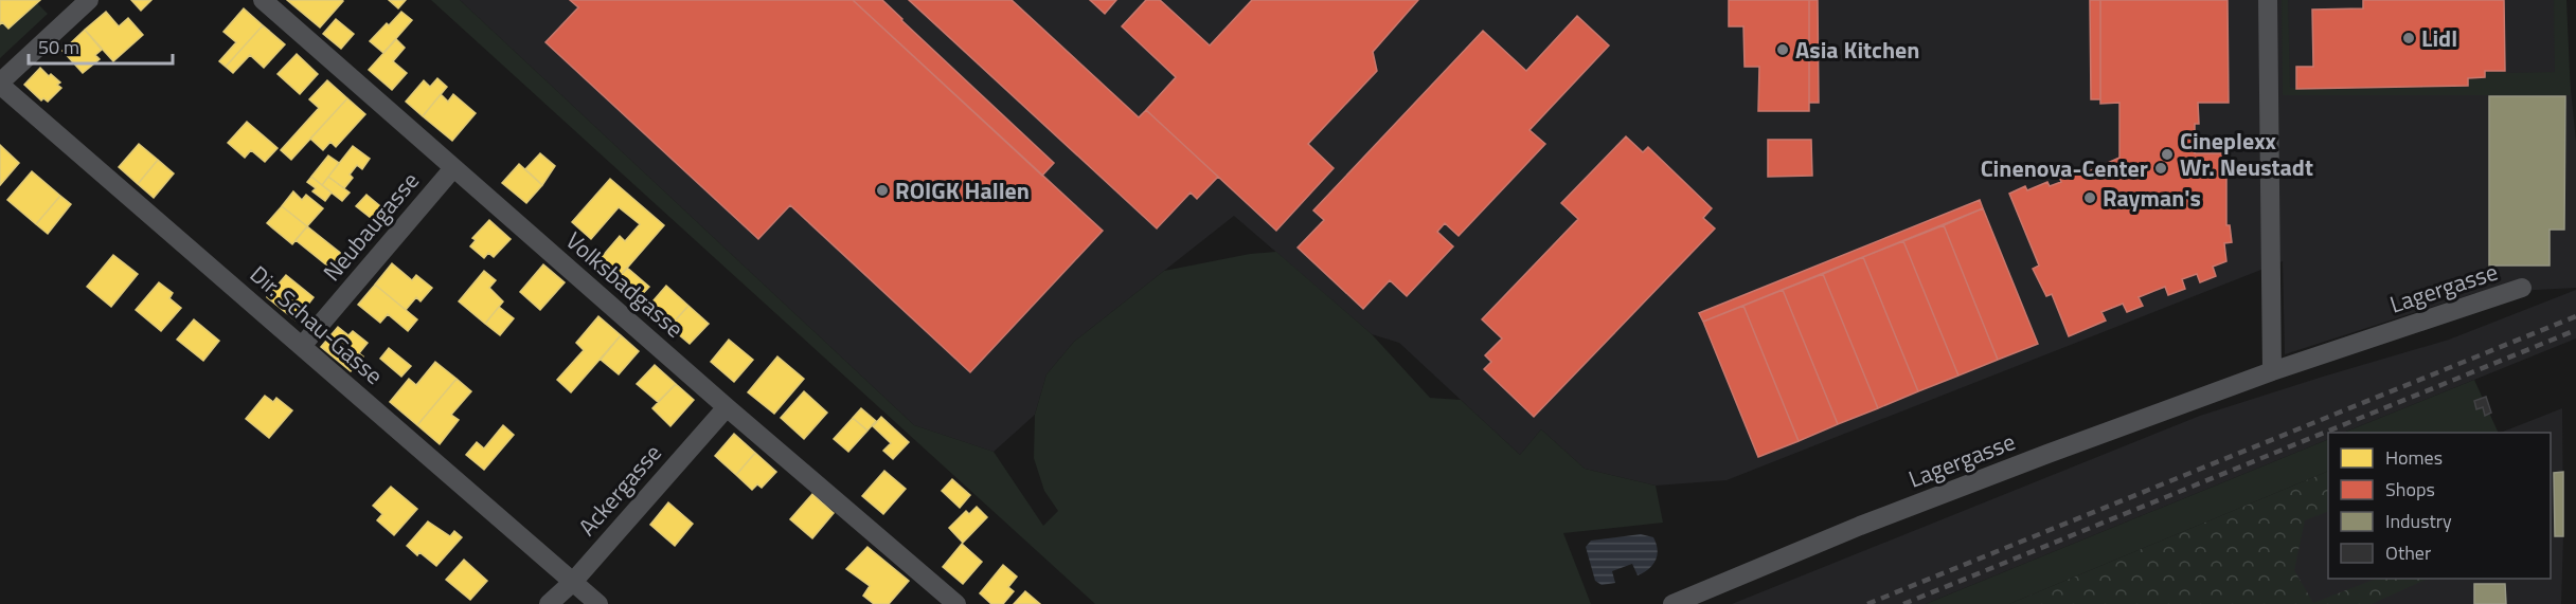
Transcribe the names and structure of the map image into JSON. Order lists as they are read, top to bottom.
{
  "streets": {
    "street": [
      "Neubaugasse",
      "Volksbadgasse",
      "Lagergasse",
      "Dir. Schau-Gasse",
      "Ackergasse"
    ]
  },
  "crossings": [
    ["Neubaugasse", "Volksbadgasse"],
    ["Neubaugasse", "Dir. Schau-Gasse"],
    ["Volksbadgasse", "Ackergasse"],
    ["Dir. Schau-Gasse", "Ackergasse"]
  ],
  "places": [
    "Lidl",
    "Asia Kitchen",
    "Cineplexx Wr. Neustadt",
    "Cinenova-Center",
    "ROIGK Hallen",
    "Rayman's"
  ],
  "legend": [
    "Homes",
    "Shops",
    "Industry",
    "Other"
  ],
  "scale_bar": "50 m"
}
